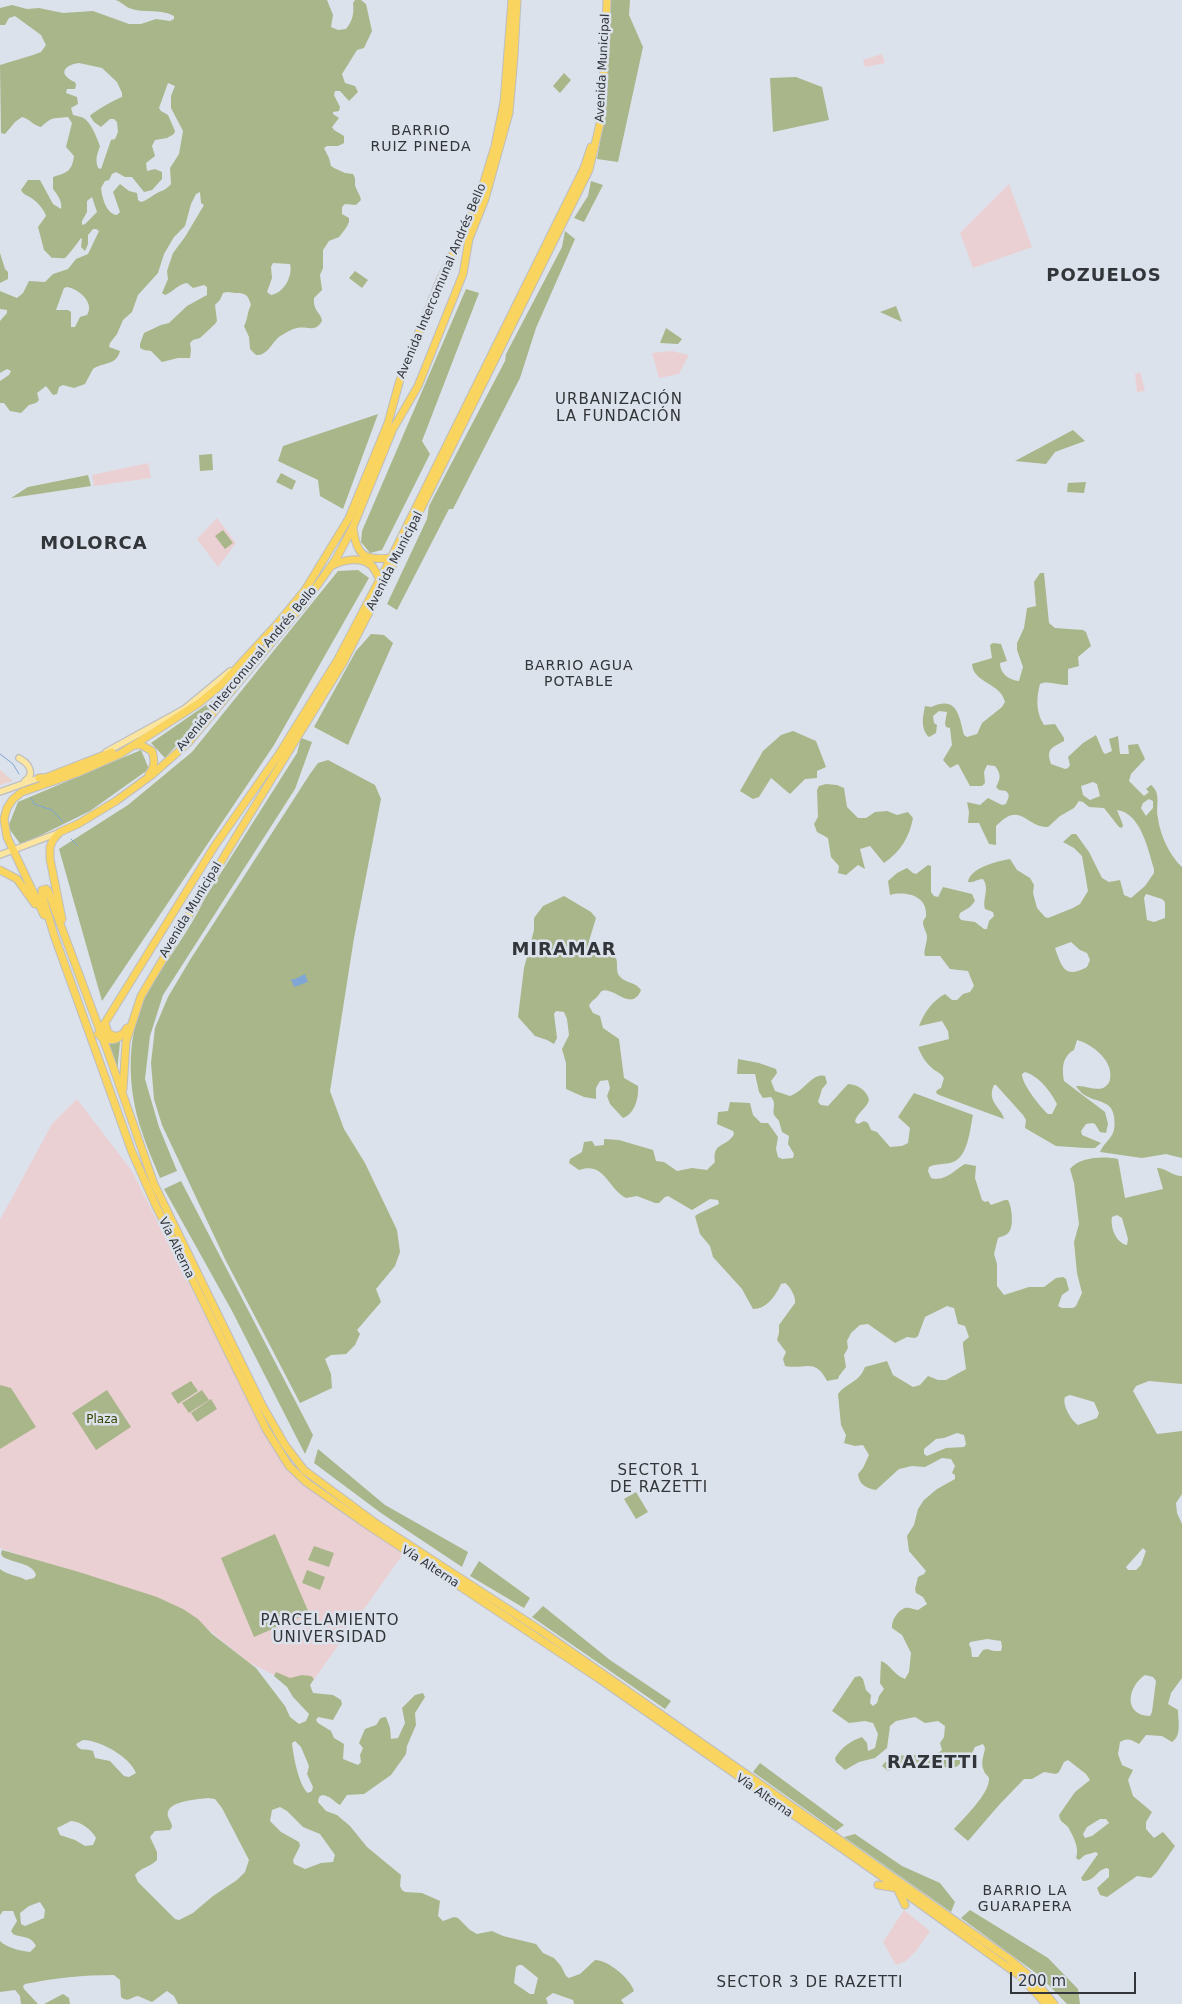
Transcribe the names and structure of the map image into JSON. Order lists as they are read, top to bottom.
{
  "streets": {
    "highway": ["Avenida Municipal", "Avenida Intercomunal Andrés Bello", "Vía Alterna"]
  },
  "crossings": [
    ["Avenida Municipal", "Vía Alterna"]
  ],
  "districts": [
    "BARRIO RUIZ PINEDA",
    "POZUELOS",
    "URBANIZACIÓN LA FUNDACIÓN",
    "MOLORCA",
    "BARRIO AGUA POTABLE",
    "MIRAMAR",
    "SECTOR 1 DE RAZETTI",
    "PARCELAMIENTO UNIVERSIDAD",
    "RAZETTI",
    "BARRIO LA GUARAPERA",
    "SECTOR 3 DE RAZETTI"
  ],
  "parks": ["Plaza"],
  "scale_bar": "200 m"
}
